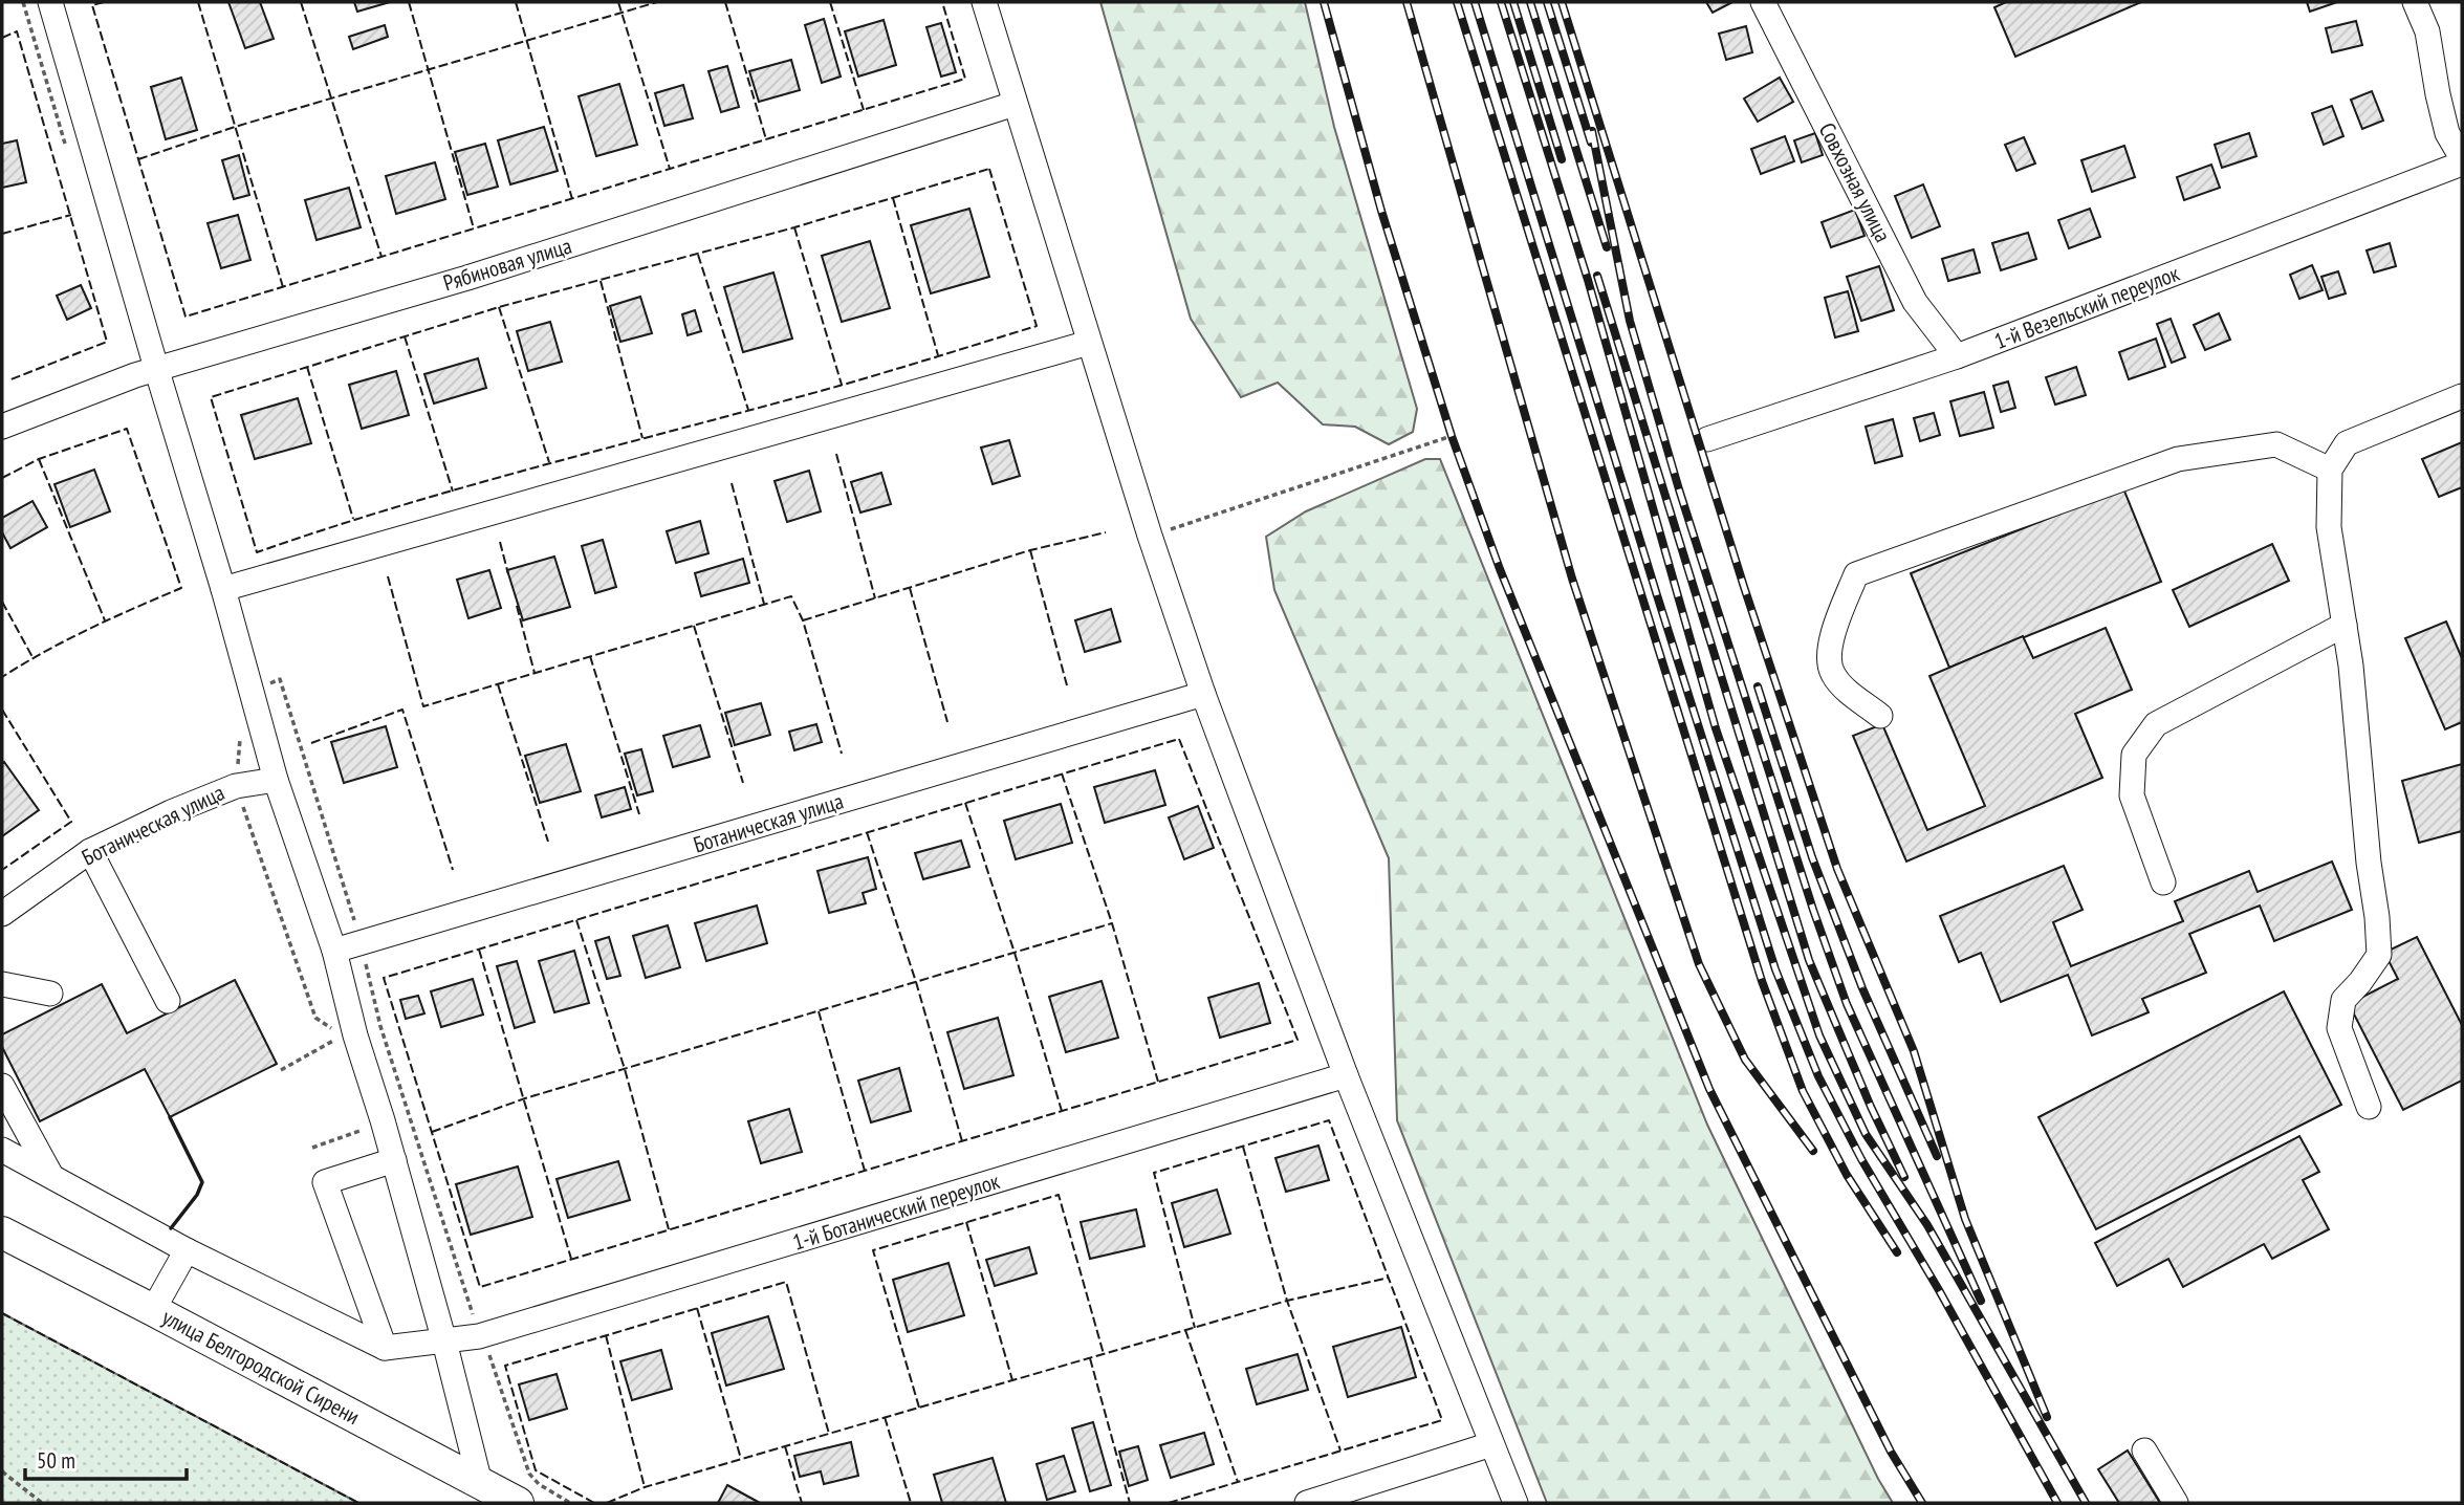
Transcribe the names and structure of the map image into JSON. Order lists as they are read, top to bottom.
{
  "streets": {
    "main road": ["улица Белгородской Сирени"],
    "street": [
      "Совхозная улица",
      "Рябиновая улица",
      "1-й Везельский переулок",
      "Ботаническая улица",
      "1-й Ботанический переулок"
    ]
  },
  "crossings": [
    ["Совхозная улица", "1-й Везельский переулок"]
  ],
  "scale_bar": "50 m"
}
